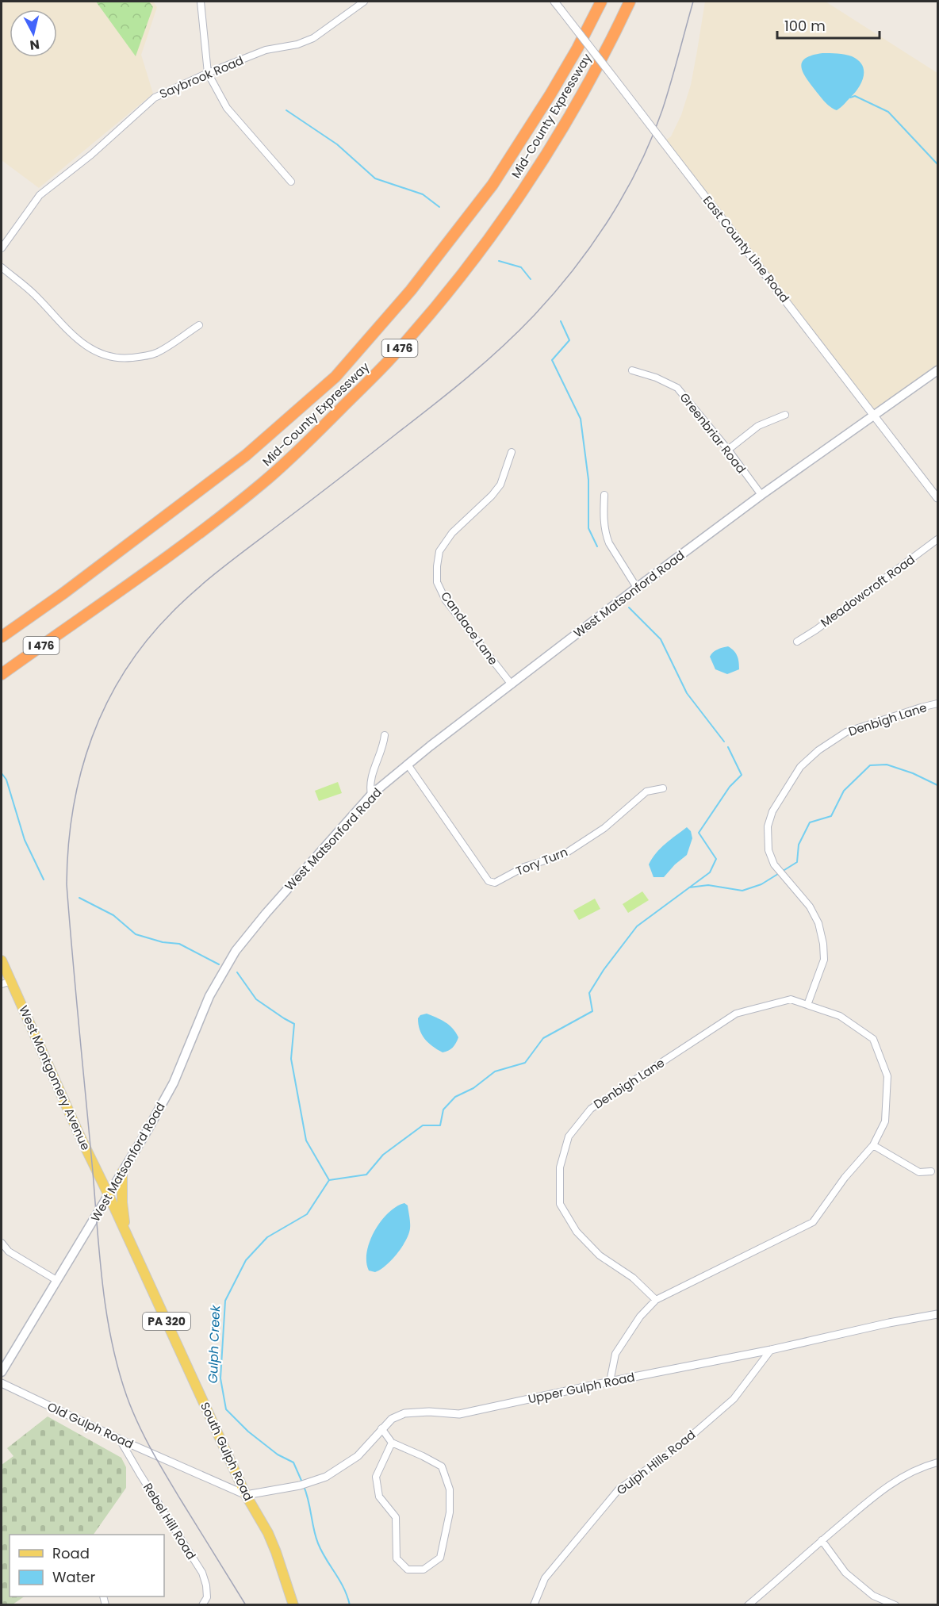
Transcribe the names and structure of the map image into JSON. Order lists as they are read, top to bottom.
{
  "streets": {
    "highway": ["Mid-County Expressway", "I 476"],
    "main road": [
      "West Matsonford Road",
      "West Montgomery Avenue",
      "PA 320",
      "South Gulph Road"
    ],
    "street": [
      "Saybrook Road",
      "East County Line Road",
      "Greenbriar Road",
      "Meadowcroft Road",
      "Candace Lane",
      "Denbigh Lane",
      "Tory Turn",
      "Upper Gulph Road",
      "Old Gulph Road",
      "Gulph Hills Road",
      "Rebel Hill Road"
    ]
  },
  "crossings": [
    ["East County Line Road", "West Matsonford Road"],
    ["Greenbriar Road", "West Matsonford Road"],
    ["West Matsonford Road", "Candace Lane"],
    ["West Matsonford Road", "Tory Turn"],
    ["West Matsonford Road", "West Montgomery Avenue"],
    ["West Matsonford Road", "South Gulph Road"],
    ["Denbigh Lane", "Upper Gulph Road"],
    ["West Montgomery Avenue", "South Gulph Road"],
    ["Upper Gulph Road", "Old Gulph Road"],
    ["Upper Gulph Road", "South Gulph Road"],
    ["Upper Gulph Road", "Gulph Hills Road"],
    ["Old Gulph Road", "South Gulph Road"],
    ["Old Gulph Road", "Rebel Hill Road"]
  ],
  "water": ["Gulph Creek"],
  "legend": ["Road", "Water"],
  "scale_bar": "100 m",
  "north": "bottom"
}
